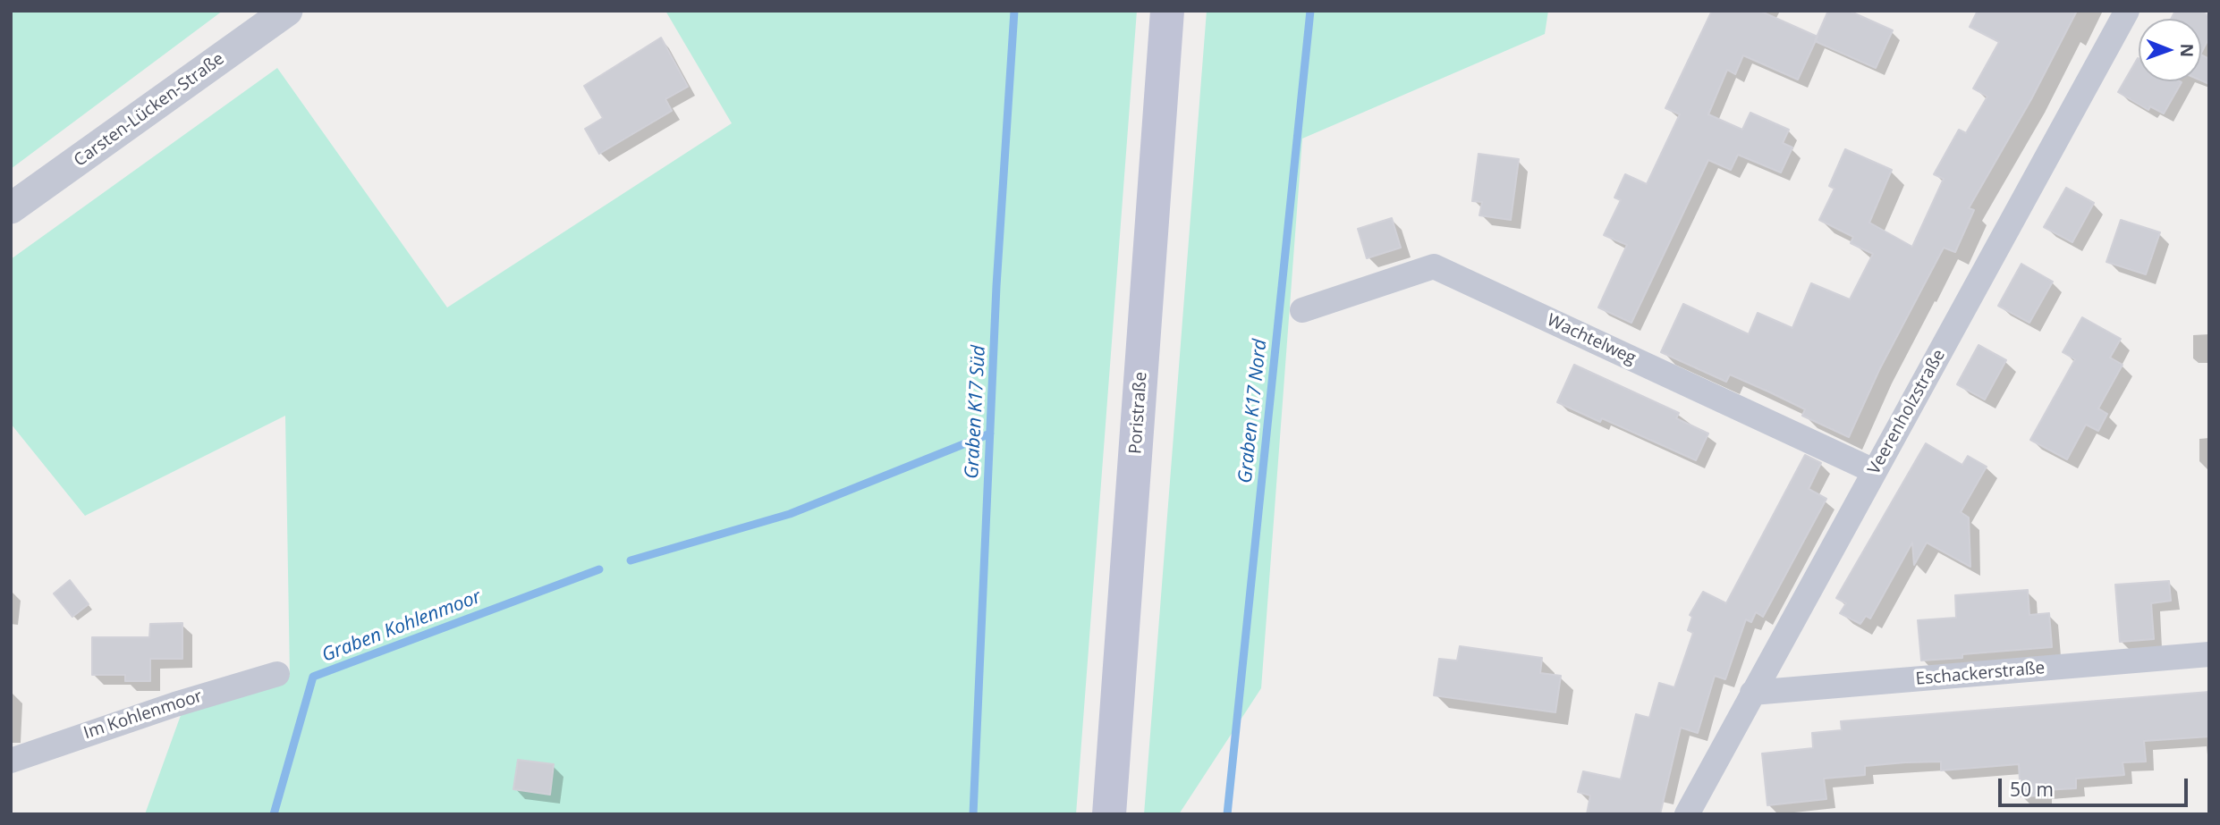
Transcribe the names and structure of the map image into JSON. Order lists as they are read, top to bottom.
{
  "streets": {
    "main road": ["Poristraße"],
    "street": [
      "Carsten-Lücken-Straße",
      "Wachtelweg",
      "Veerenholzstraße",
      "Eschackerstraße",
      "Im Kohlenmoor"
    ]
  },
  "crossings": [
    ["Wachtelweg", "Veerenholzstraße"],
    ["Veerenholzstraße", "Eschackerstraße"]
  ],
  "water": ["Graben K17 Nord", "Graben K17 Süd", "Graben Kohlenmoor"],
  "scale_bar": "50 m",
  "north": "right"
}
